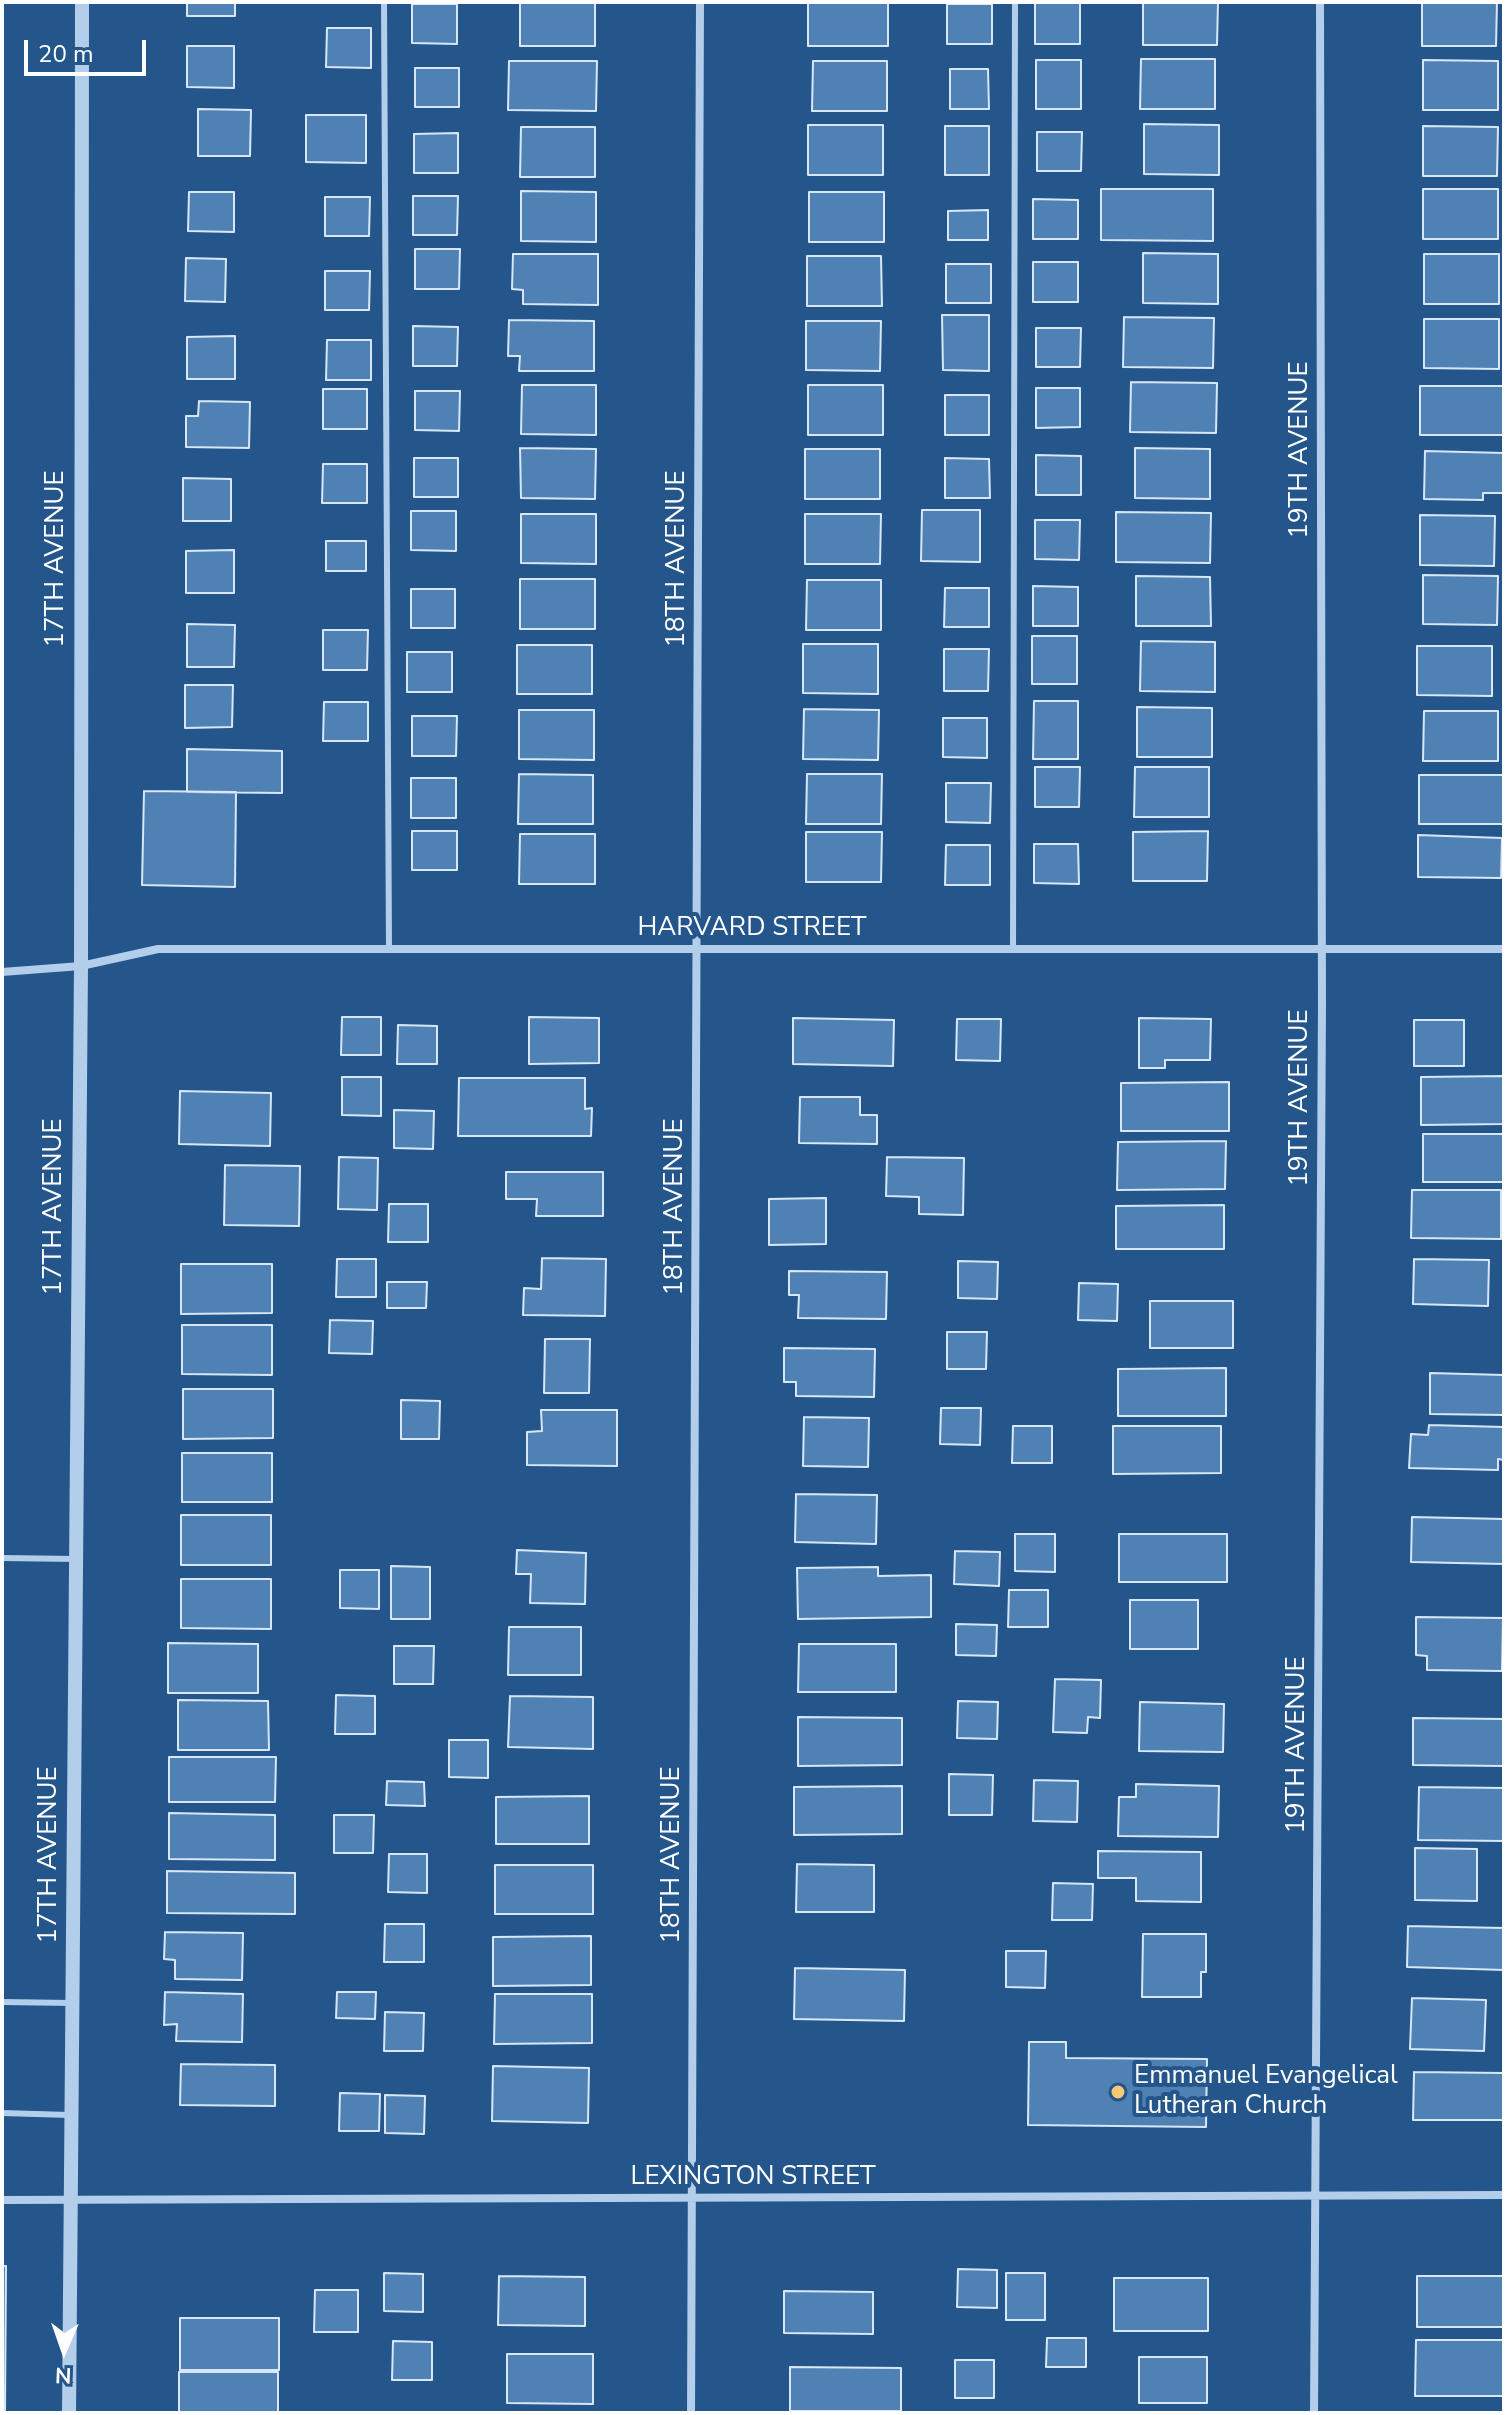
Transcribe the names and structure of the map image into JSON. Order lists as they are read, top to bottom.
{
  "streets": {
    "street": [
      "19TH AVENUE",
      "17TH AVENUE",
      "18TH AVENUE",
      "HARVARD STREET",
      "LEXINGTON STREET"
    ]
  },
  "crossings": [
    ["19TH AVENUE", "HARVARD STREET"],
    ["19TH AVENUE", "LEXINGTON STREET"],
    ["17TH AVENUE", "HARVARD STREET"],
    ["17TH AVENUE", "LEXINGTON STREET"],
    ["18TH AVENUE", "HARVARD STREET"],
    ["18TH AVENUE", "LEXINGTON STREET"]
  ],
  "places": ["Emmanuel Evangelical Lutheran Church"],
  "scale_bar": "20 m",
  "north": "bottom"
}
